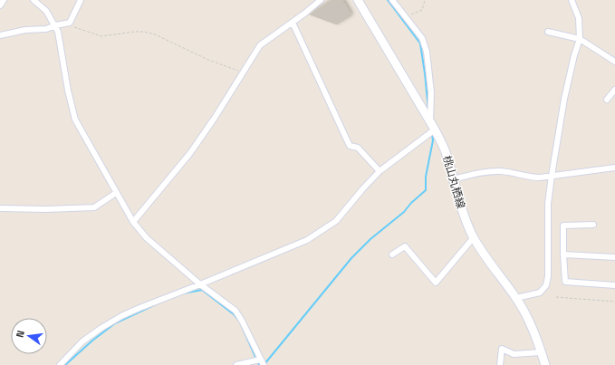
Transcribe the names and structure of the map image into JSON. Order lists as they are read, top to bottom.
{
  "streets": {
    "main road": ["桃山丸栖線"]
  },
  "north": "left"
}
